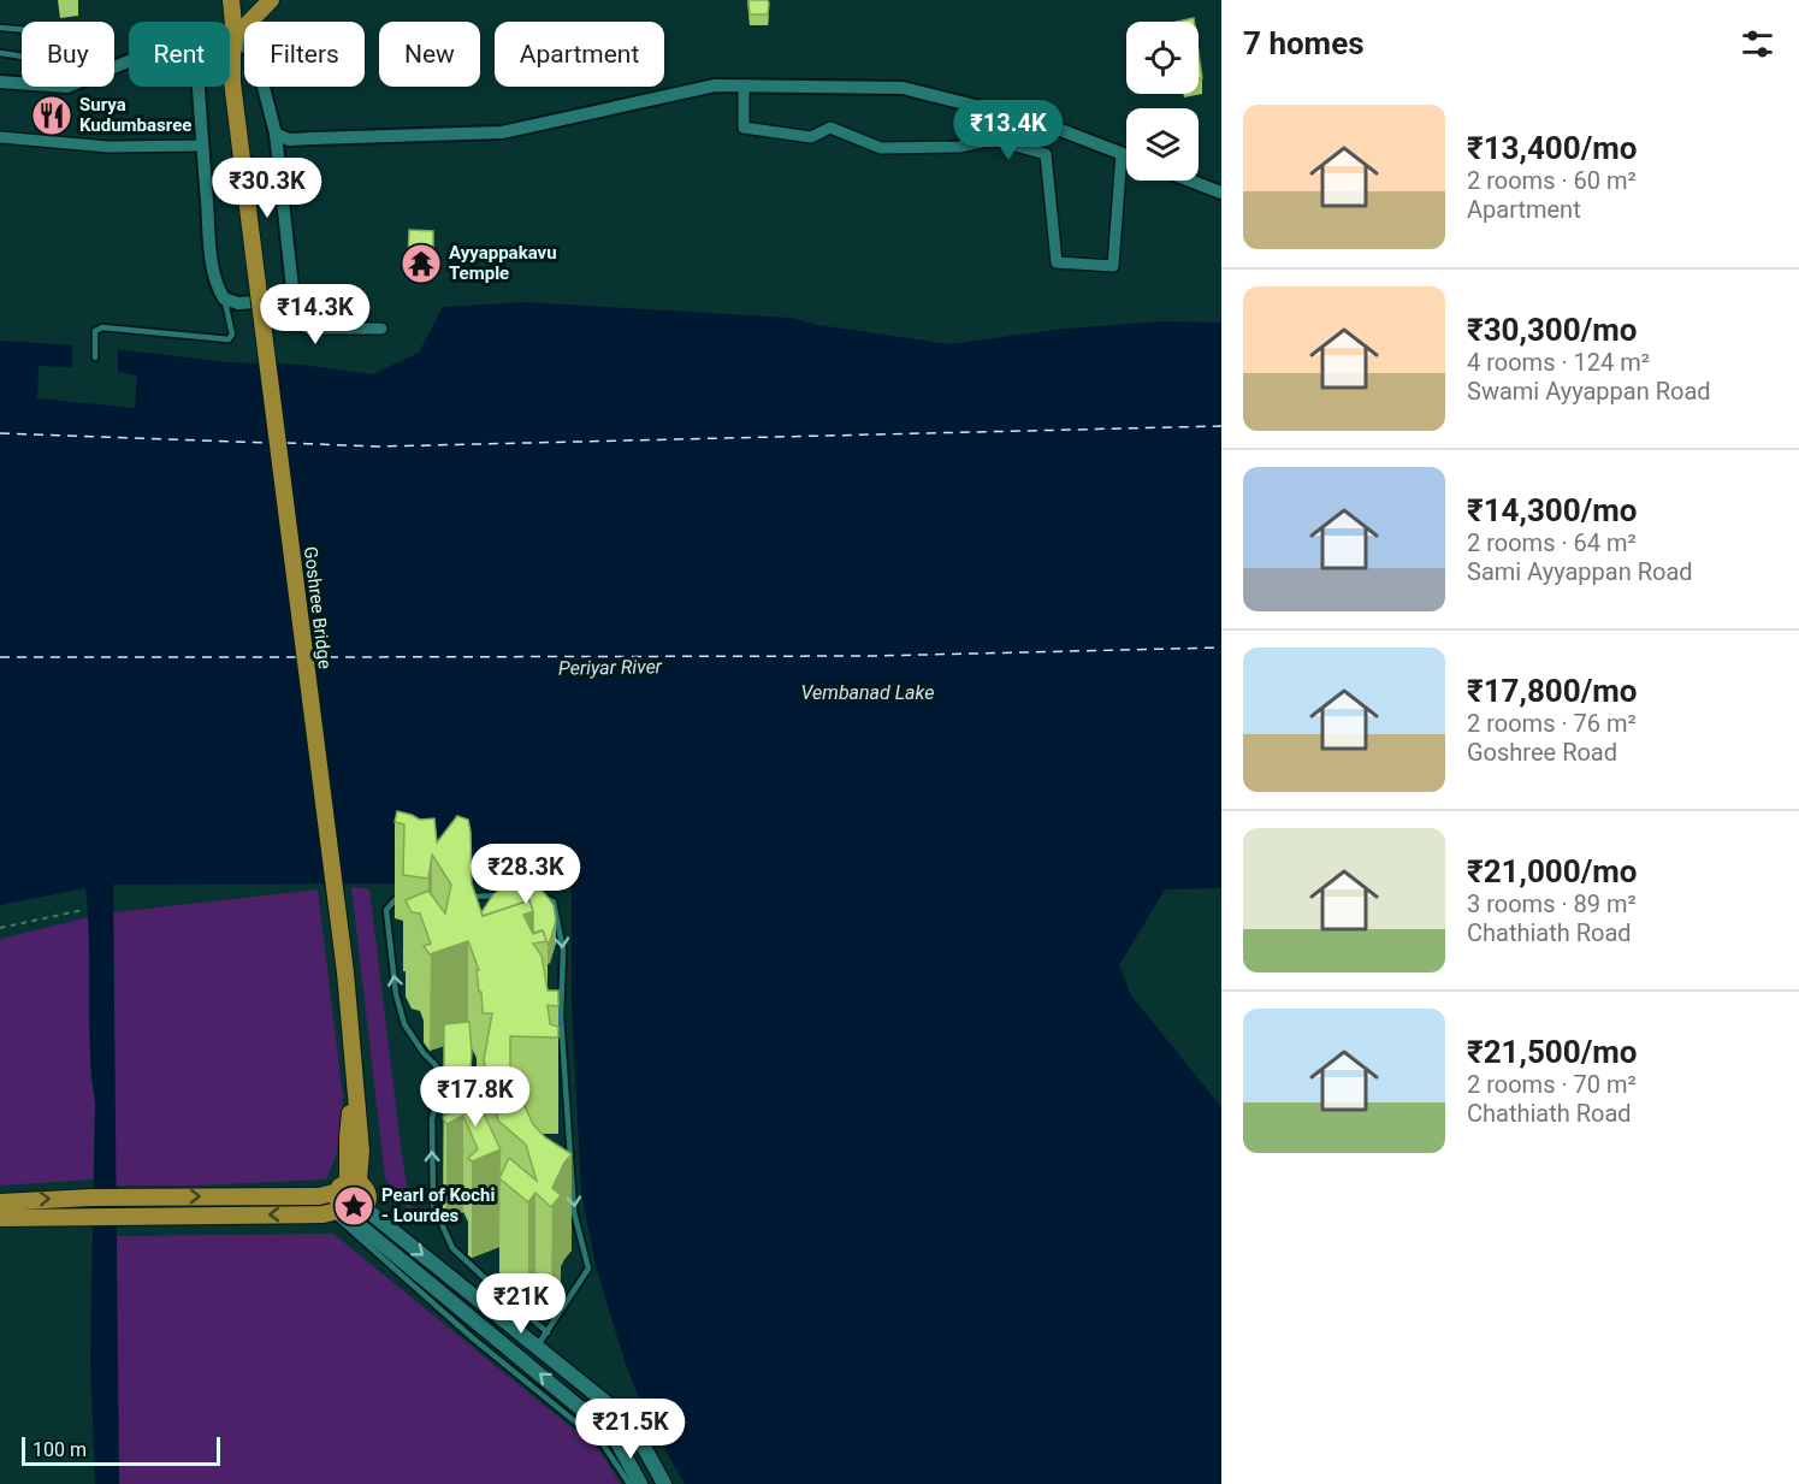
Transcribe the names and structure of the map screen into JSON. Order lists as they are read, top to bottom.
{
  "streets": {
    "main road": ["Goshree Bridge"]
  },
  "water": ["Periyar River", "Vembanad Lake"],
  "places": {
    "restaurant": ["Surya Kudumbasree"],
    "temple": ["Ayyappakavu Temple"],
    "place": ["Pearl of Kochi - Lourdes"]
  },
  "scale_bar": "100 m",
  "page": {
    "heading": "7 homes",
    "chip": [
      "Buy",
      "Rent",
      "Filters",
      "New",
      "Apartment"
    ],
    "list": [
      {
        "name": "₹13,400/mo",
        "note": "2 rooms · 60 m² · Apartment"
      },
      {
        "name": "₹30,300/mo",
        "note": "4 rooms · 124 m² · Swami Ayyappan Road"
      },
      {
        "name": "₹14,300/mo",
        "note": "2 rooms · 64 m² · Sami Ayyappan Road"
      },
      {
        "name": "₹17,800/mo",
        "note": "2 rooms · 76 m² · Goshree Road"
      },
      {
        "name": "₹21,000/mo",
        "note": "3 rooms · 89 m² · Chathiath Road"
      },
      {
        "name": "₹21,500/mo",
        "note": "2 rooms · 70 m² · Chathiath Road"
      }
    ],
    "price": [
      "₹13.4K",
      "₹30.3K",
      "₹14.3K",
      "₹28.3K",
      "₹17.8K",
      "₹21K",
      "₹21.5K"
    ],
    "scale": "100 m"
  }
}
